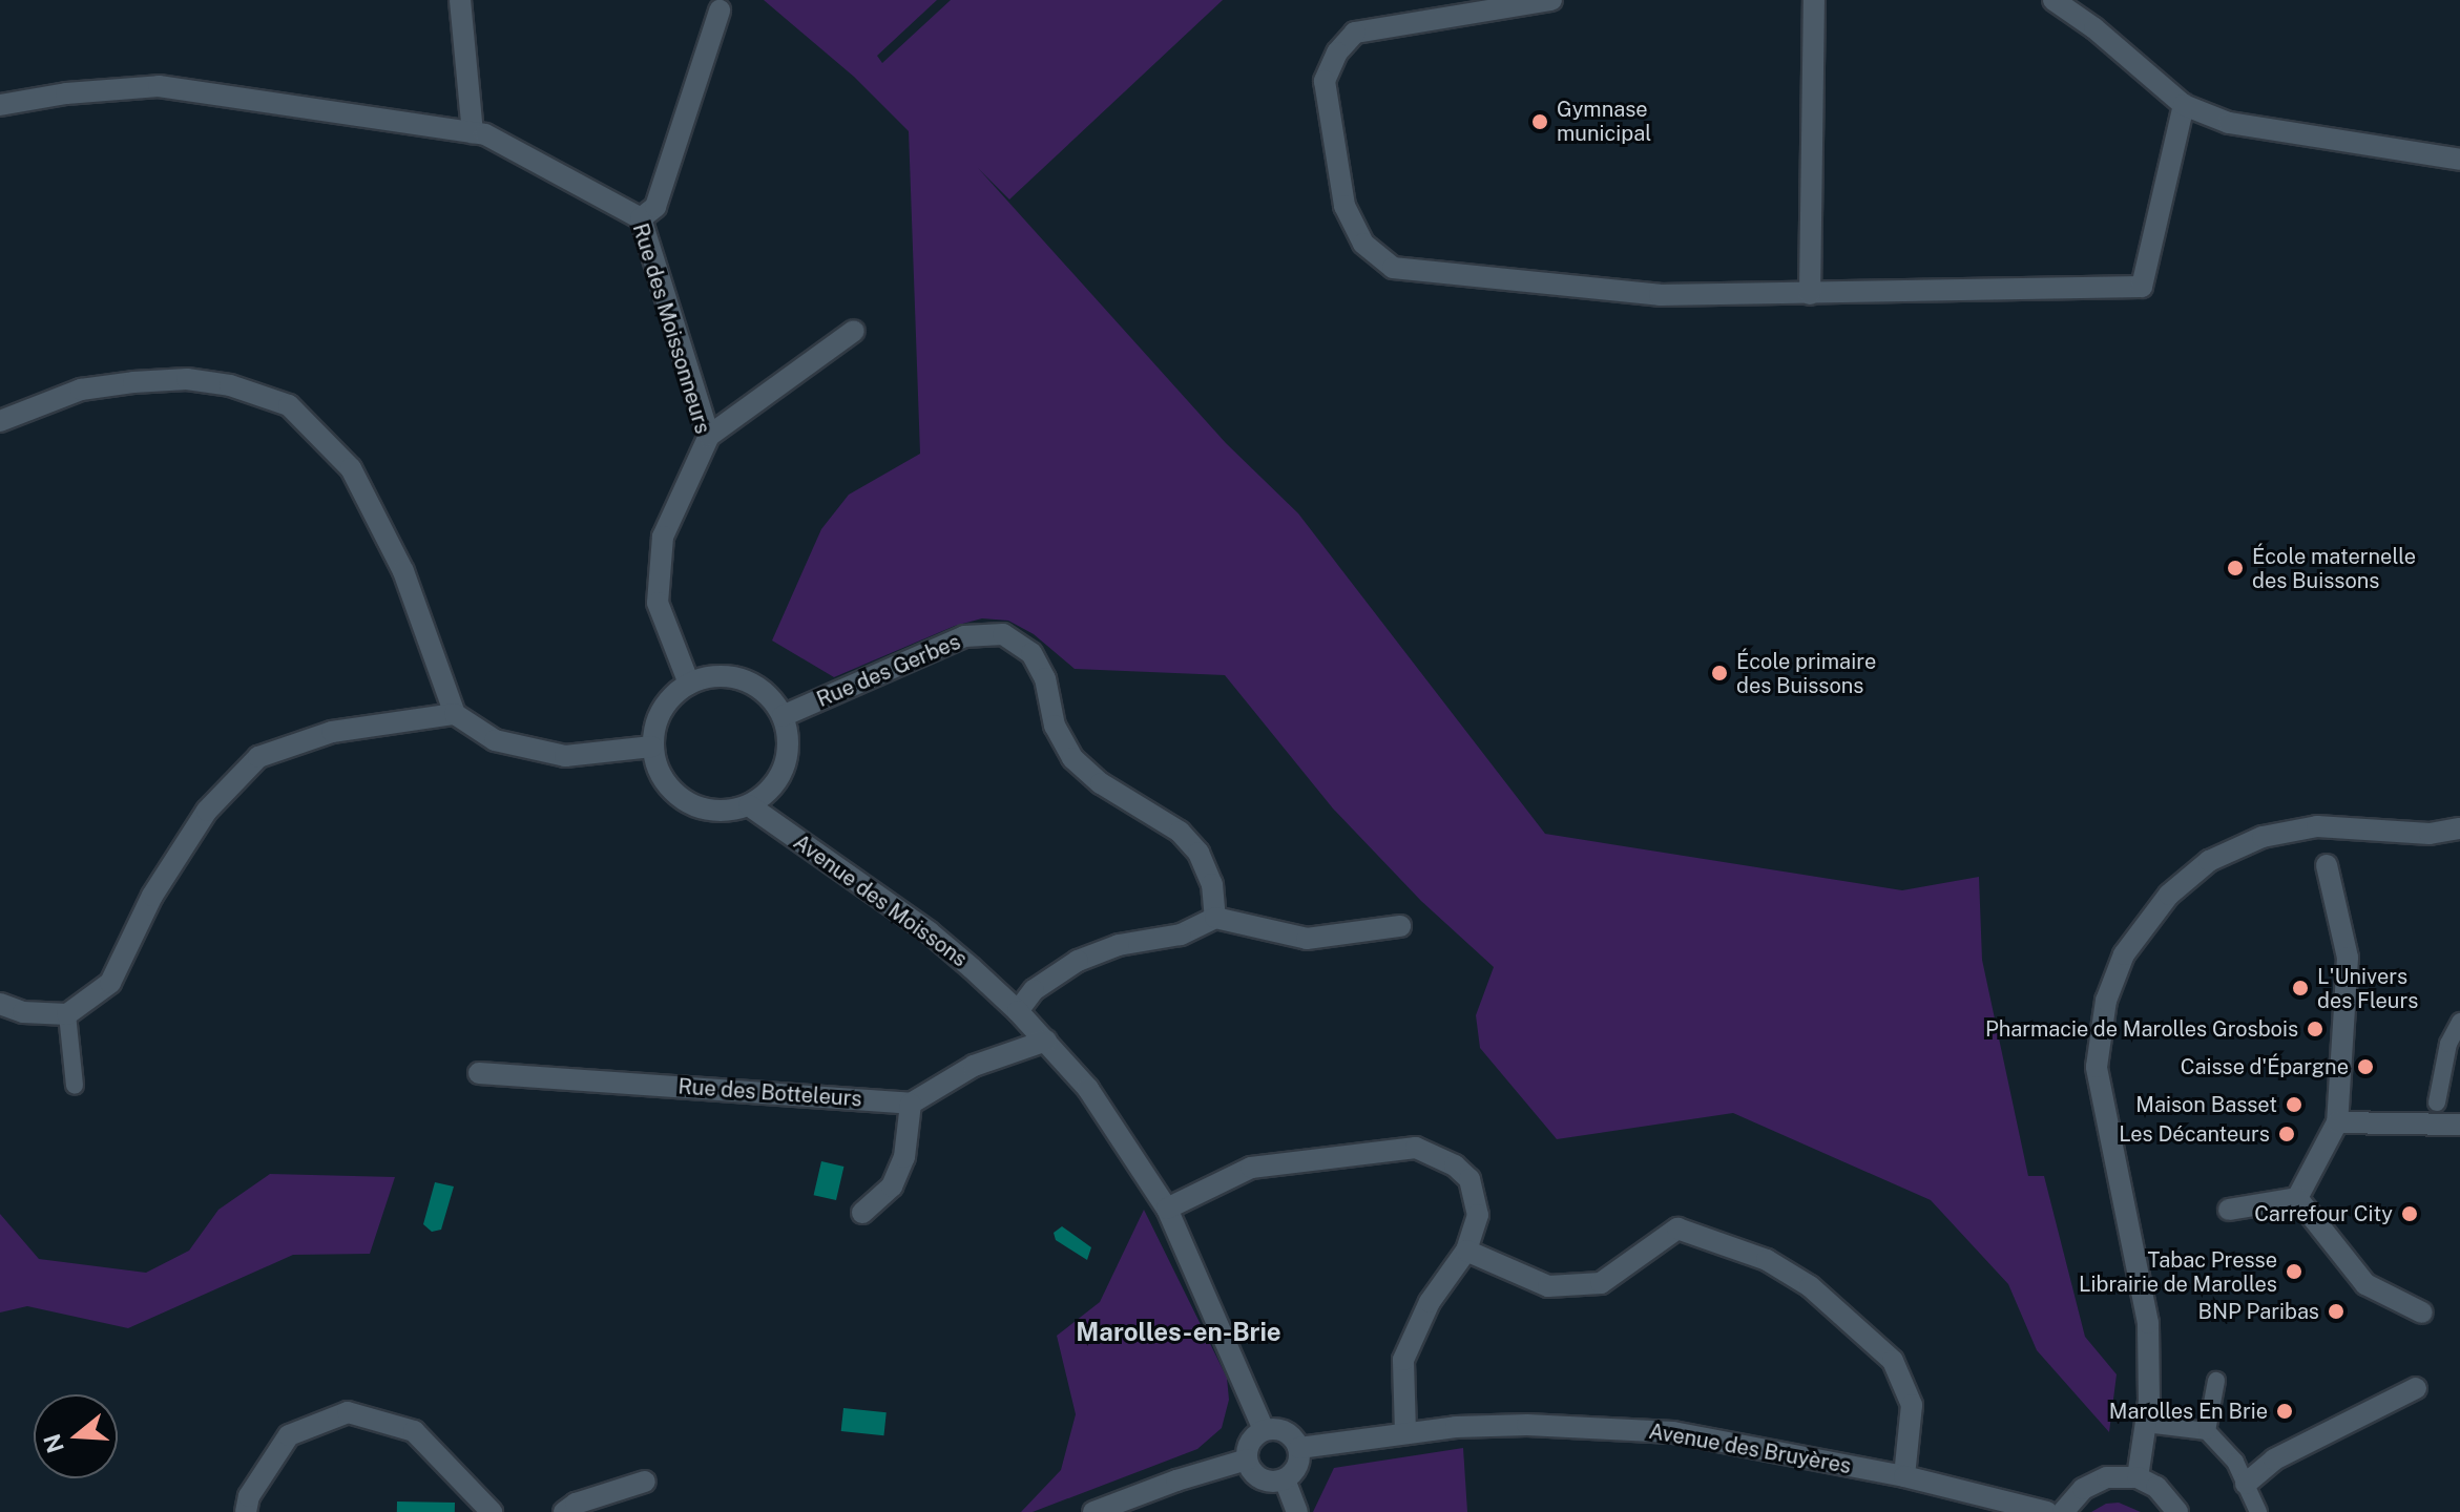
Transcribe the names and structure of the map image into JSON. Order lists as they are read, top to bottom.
{
  "streets": {
    "street": [
      "Rue des Moissonneurs",
      "Rue des Gerbes",
      "Avenue des Moissons",
      "Rue des Botteleurs",
      "Avenue des Bruyères"
    ]
  },
  "crossings": [
    ["Rue des Moissonneurs", "Rue des Gerbes"],
    ["Rue des Moissonneurs", "Avenue des Moissons"],
    ["Rue des Gerbes", "Avenue des Moissons"],
    ["Avenue des Moissons", "Avenue des Bruyères"]
  ],
  "districts": ["Marolles-en-Brie"],
  "places": [
    "Gymnase municipal",
    "École maternelle des Buissons",
    "École primaire des Buissons",
    "L'Univers des Fleurs",
    "Pharmacie de Marolles Grosbois",
    "Caisse d'Épargne",
    "Maison Basset",
    "Les Décanteurs",
    "Carrefour City",
    "Tabac Presse Librairie de Marolles",
    "BNP Paribas",
    "Marolles En Brie"
  ],
  "north": "left"
}
